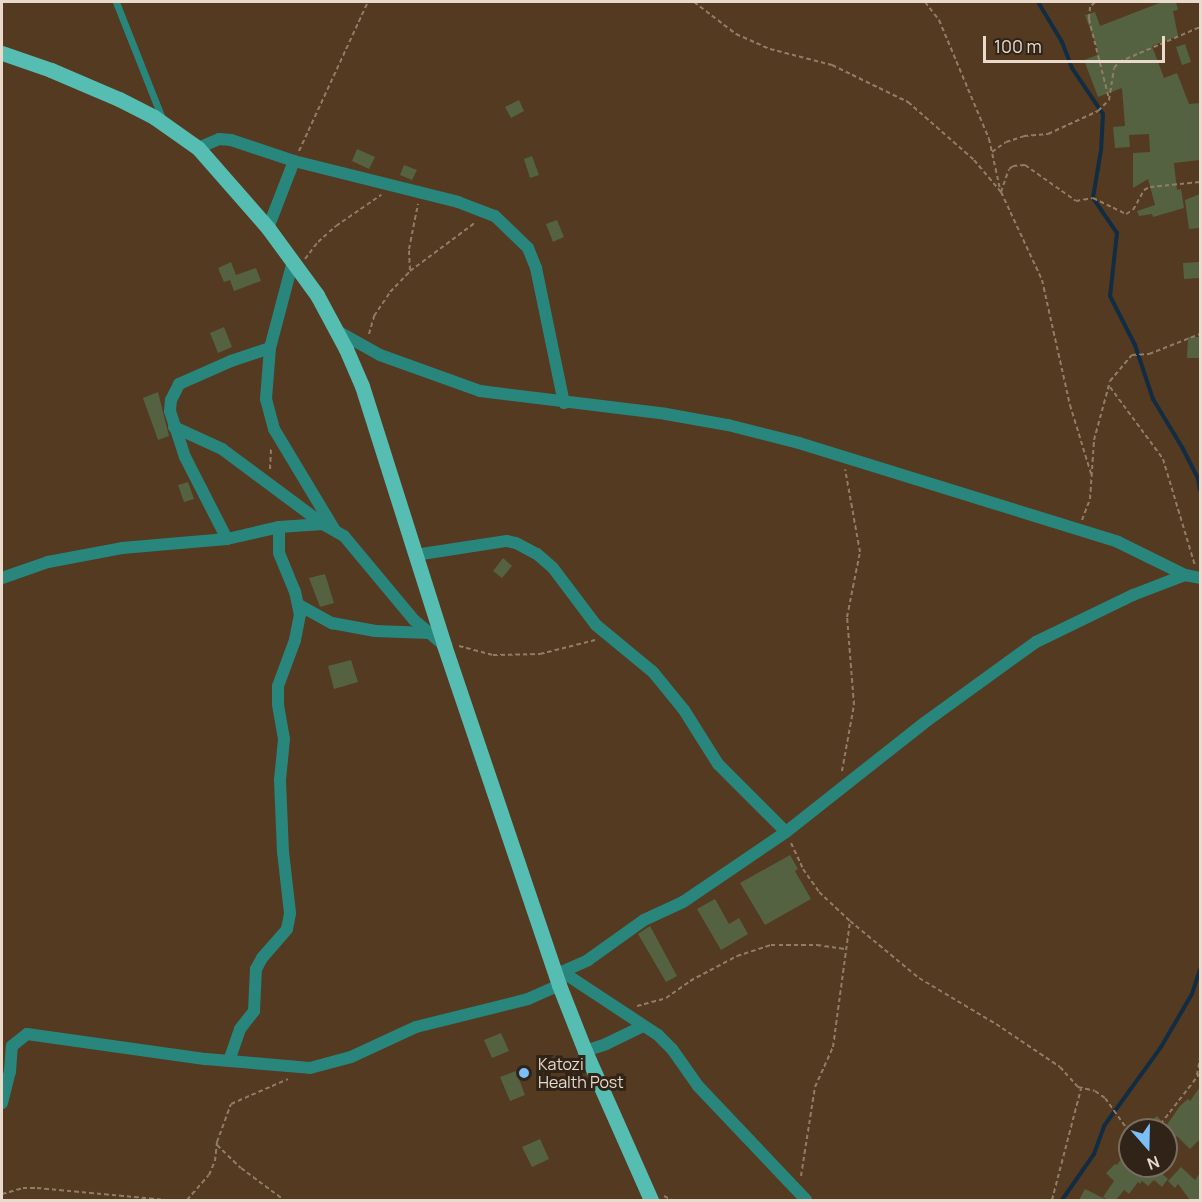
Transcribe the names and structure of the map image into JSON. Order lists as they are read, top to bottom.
{
  "places": ["Katozi Health Post"],
  "scale_bar": "100 m",
  "north": "bottom"
}
